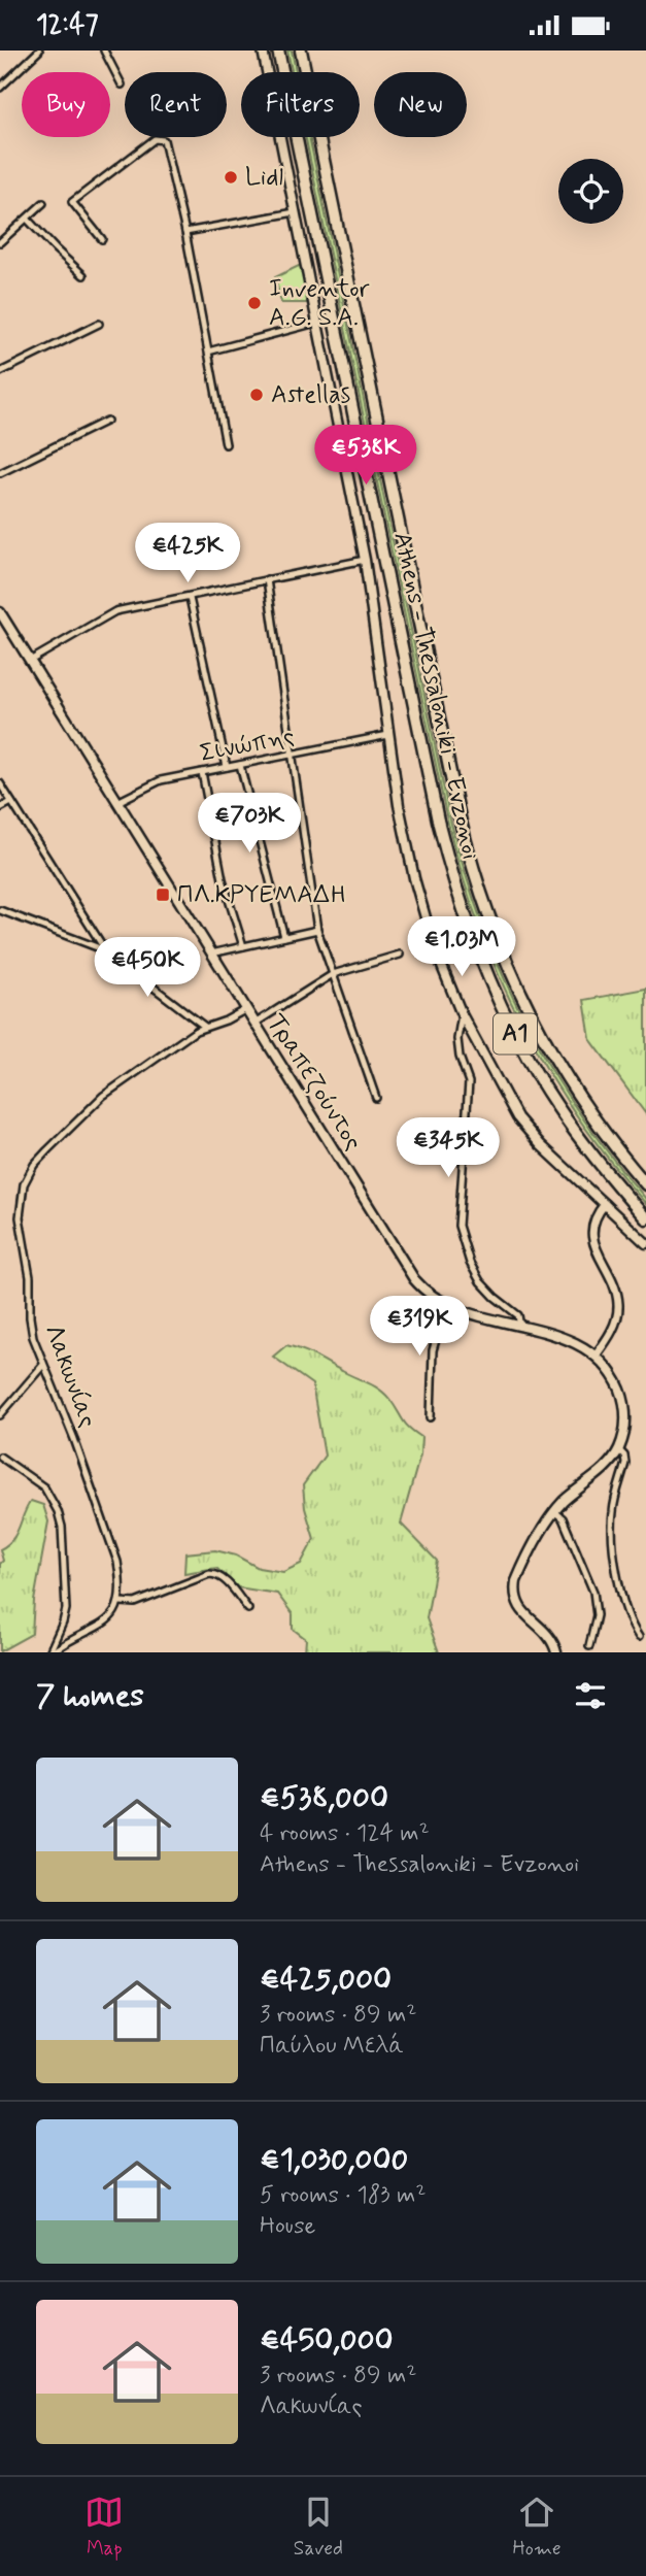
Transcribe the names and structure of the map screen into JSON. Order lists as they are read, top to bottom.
{
  "streets": {
    "highway": ["Athens - Thessaloniki - Evzonoi", "Α1"],
    "main road": ["Τραπεζούντος"],
    "street": ["Σινώπης", "Λακωνίας"]
  },
  "crossings": [
    ["Σινώπης", "Τραπεζούντος"],
    ["Τραπεζούντος", "Λακωνίας"]
  ],
  "places": {
    "other": ["Lidl", "Inventor A.G. S.A.", "Astellas"],
    "transit": ["ΠΛ.ΚΡΥΕΜΑΔΗ"]
  },
  "page": {
    "status": "12:47",
    "chip": [
      "Buy",
      "Rent",
      "Filters",
      "New"
    ],
    "price": [
      "€538K",
      "€425K",
      "€703K",
      "€1.03M",
      "€450K",
      "€345K",
      "€319K"
    ],
    "heading": "7 homes",
    "list": [
      {
        "name": "€538,000",
        "note": "4 rooms · 124 m² · Athens - Thessaloniki - Evzonoi"
      },
      {
        "name": "€425,000",
        "note": "3 rooms · 89 m² · Παύλου Μελά"
      },
      {
        "name": "€1,030,000",
        "note": "5 rooms · 183 m² · House"
      },
      {
        "name": "€450,000",
        "note": "3 rooms · 89 m² · Λακωνίας"
      }
    ],
    "tabs": ["Map", "Saved", "Home"]
  }
}
